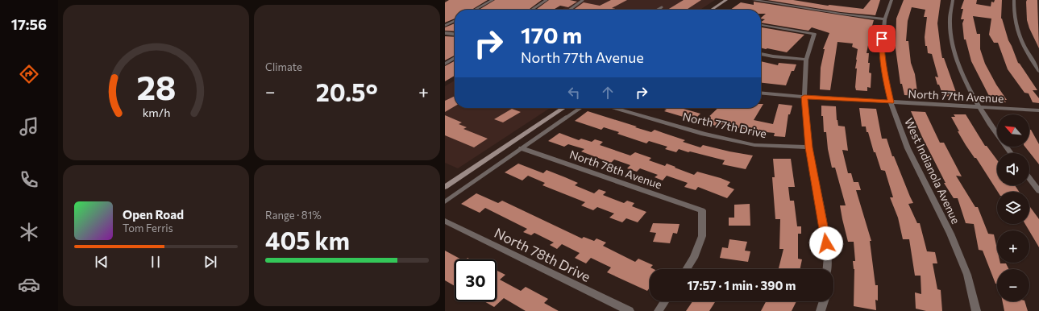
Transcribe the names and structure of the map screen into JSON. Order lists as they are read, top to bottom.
{
  "streets": {
    "street": [
      "North 77th Avenue",
      "North 77th Drive",
      "North 78th Avenue",
      "West Indianola Avenue",
      "North 78th Drive"
    ]
  },
  "crossings": [
    ["North 77th Avenue", "West Indianola Avenue"]
  ],
  "north": "top left",
  "page": {
    "tabs": "17:56",
    "tile": [
      "Climate",
      ["Range · 81%", "405 km"]
    ],
    "turn": ["170 m", "North 77th Avenue"],
    "heat": ["−", "20.5°", "+"],
    "map_buttons": ["+", "−"],
    "song": ["Open Road", "Tom Ferris"],
    "limit": "30",
    "trip": "17:57 · 1 min · 390 m",
    "gauge": ["28", "km/h"]
  }
}
